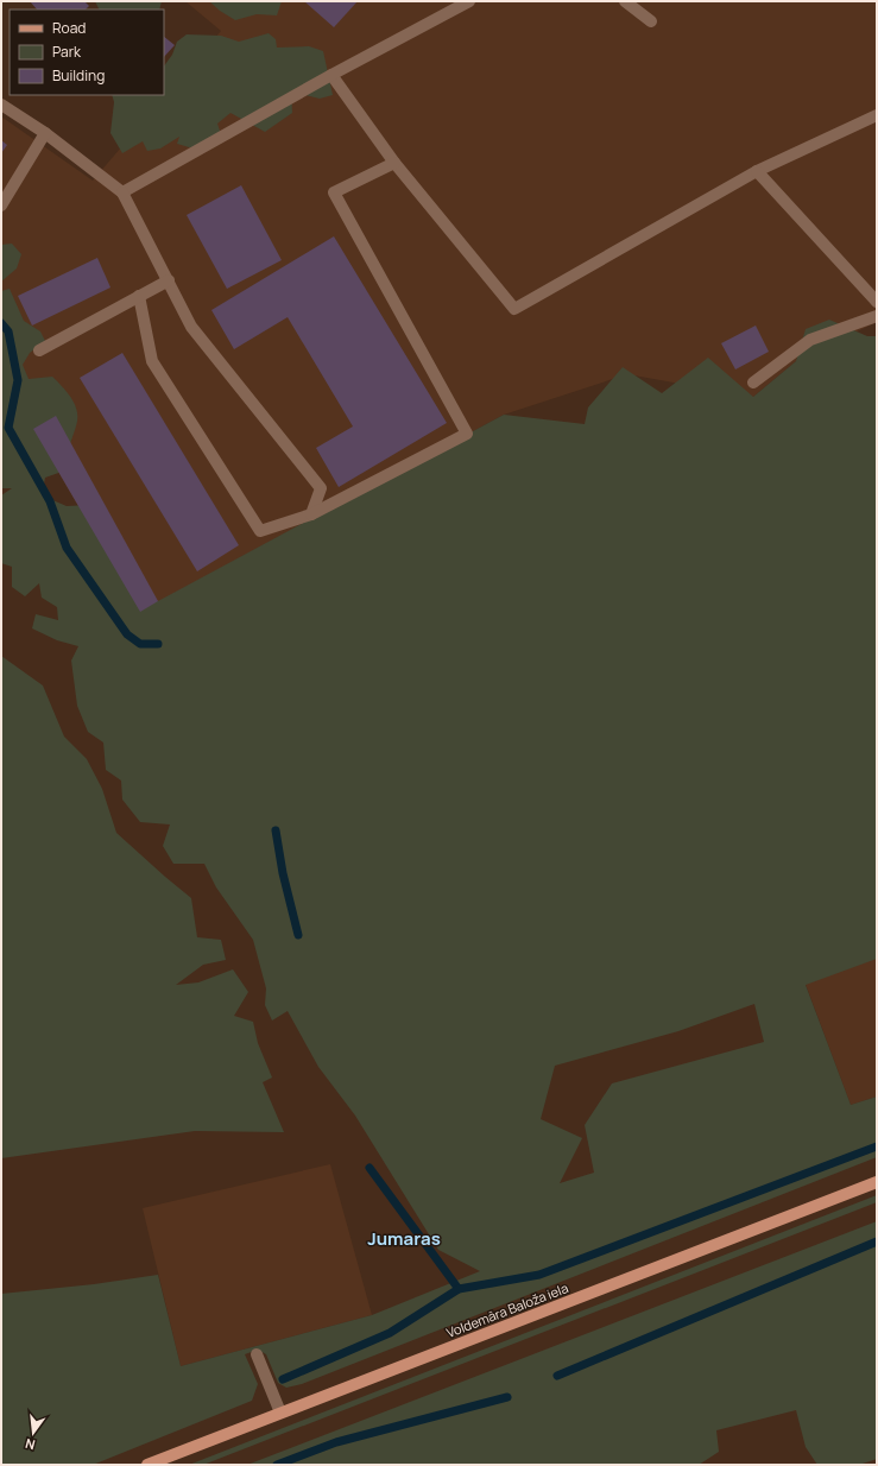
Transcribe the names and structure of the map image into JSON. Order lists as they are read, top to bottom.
{
  "streets": {
    "main road": ["Voldemāra Baloža iela"]
  },
  "districts": ["Jumaras"],
  "legend": ["Road", "Park", "Building"],
  "north": "bottom"
}
